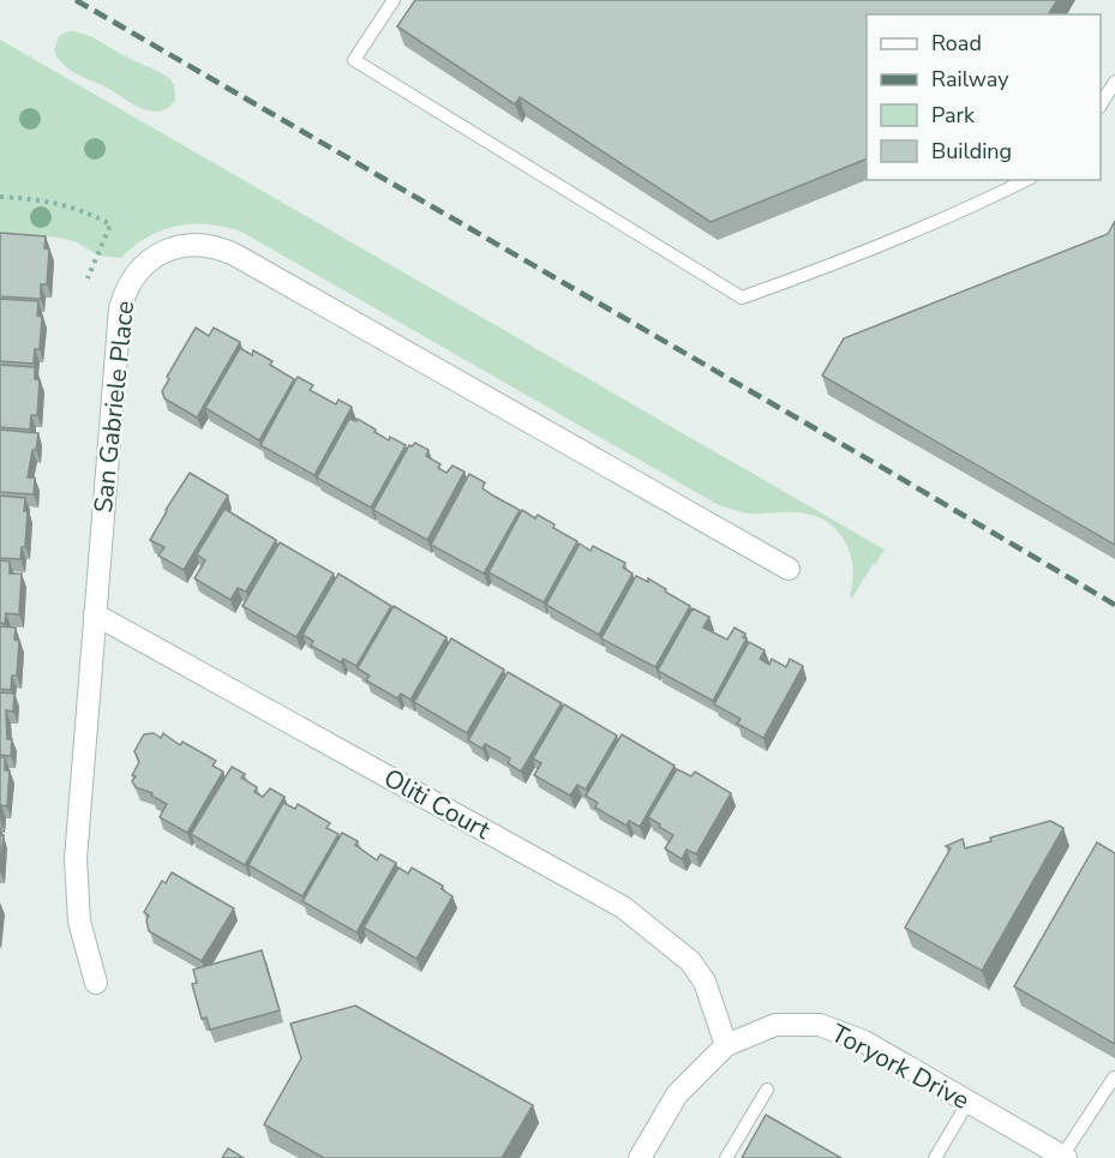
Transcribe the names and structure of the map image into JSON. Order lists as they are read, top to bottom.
{
  "streets": {
    "street": ["San Gabriele Place", "Oliti Court", "Toryork Drive"]
  },
  "crossings": [
    ["San Gabriele Place", "Oliti Court"],
    ["Oliti Court", "Toryork Drive"]
  ],
  "legend": [
    "Road",
    "Railway",
    "Park",
    "Building"
  ]
}
